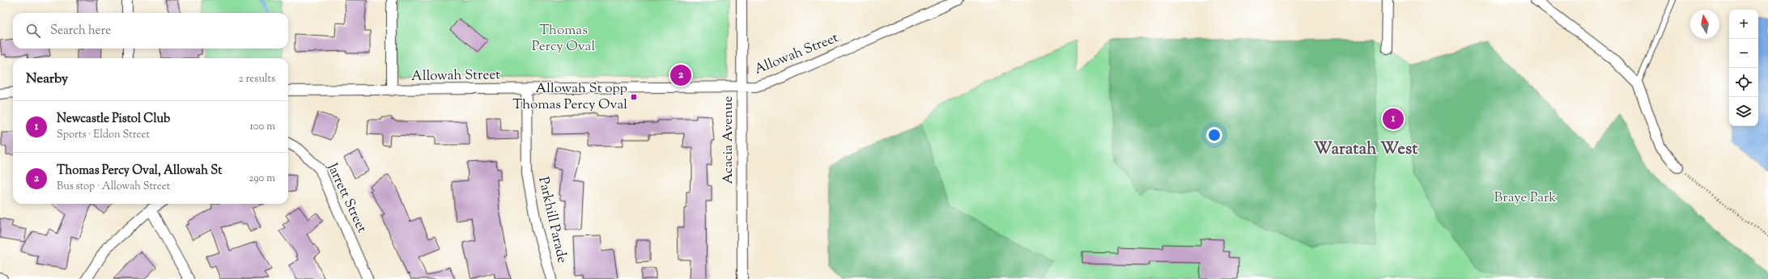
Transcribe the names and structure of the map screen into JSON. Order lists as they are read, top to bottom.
{
  "streets": {
    "street": [
      "Allowah Street",
      "Acacia Avenue",
      "Jarrett Street",
      "Parkhill Parade"
    ]
  },
  "crossings": [
    ["Allowah Street", "Acacia Avenue"],
    ["Allowah Street", "Parkhill Parade"]
  ],
  "districts": ["Waratah West"],
  "parks": ["Thomas Percy Oval", "Braye Park"],
  "places": {
    "transit": ["Allowah St opp Thomas Percy Oval"]
  },
  "north": "top",
  "page": {
    "map_buttons": ["+", "−"],
    "search": "Search here",
    "heading": ["Nearby", "2 results"],
    "pins": ["2", "1"],
    "list": [
      {
        "mark": "1",
        "name": "Newcastle Pistol Club",
        "note": "Sports · Eldon Street",
        "value": "100 m"
      },
      {
        "mark": "2",
        "name": "Thomas Percy Oval, Allowah St",
        "note": "Bus stop · Allowah Street",
        "value": "290 m"
      }
    ]
  }
}
